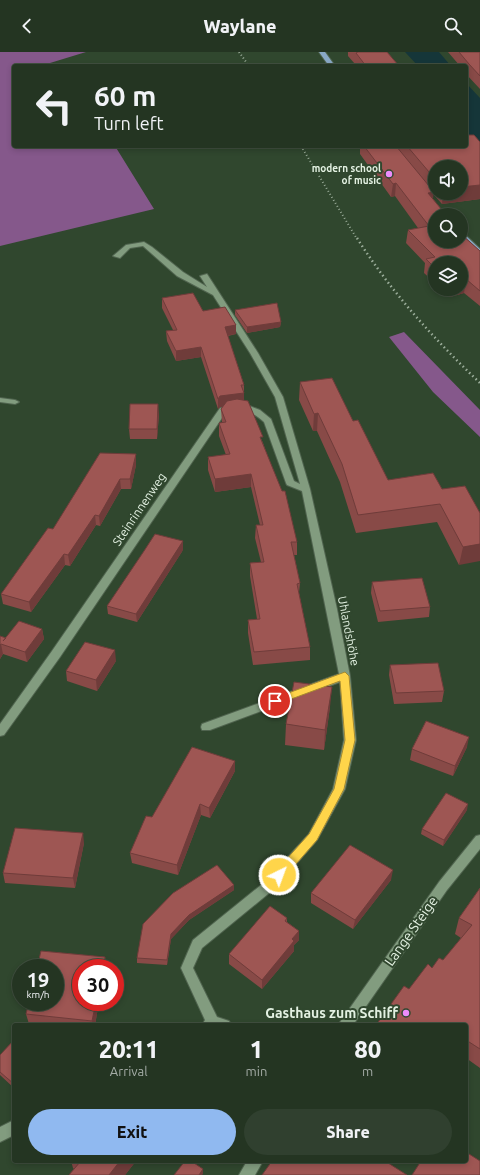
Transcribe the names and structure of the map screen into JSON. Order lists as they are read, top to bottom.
{
  "streets": {
    "street": ["Steinrinnenweg", "Uhlandshöhe", "Lange Steige"]
  },
  "crossings": [
    ["Steinrinnenweg", "Uhlandshöhe"]
  ],
  "places": ["modern school of music", "Gasthaus zum Schiff"],
  "page": {
    "header": "Waylane",
    "turn": ["60 m", "Turn left"],
    "speed": "19 km/h",
    "limit": "30",
    "eta": [
      "20:11",
      "Arrival",
      "1",
      "min",
      "80",
      "m"
    ],
    "buttons": ["Exit", "Share"]
  }
}
